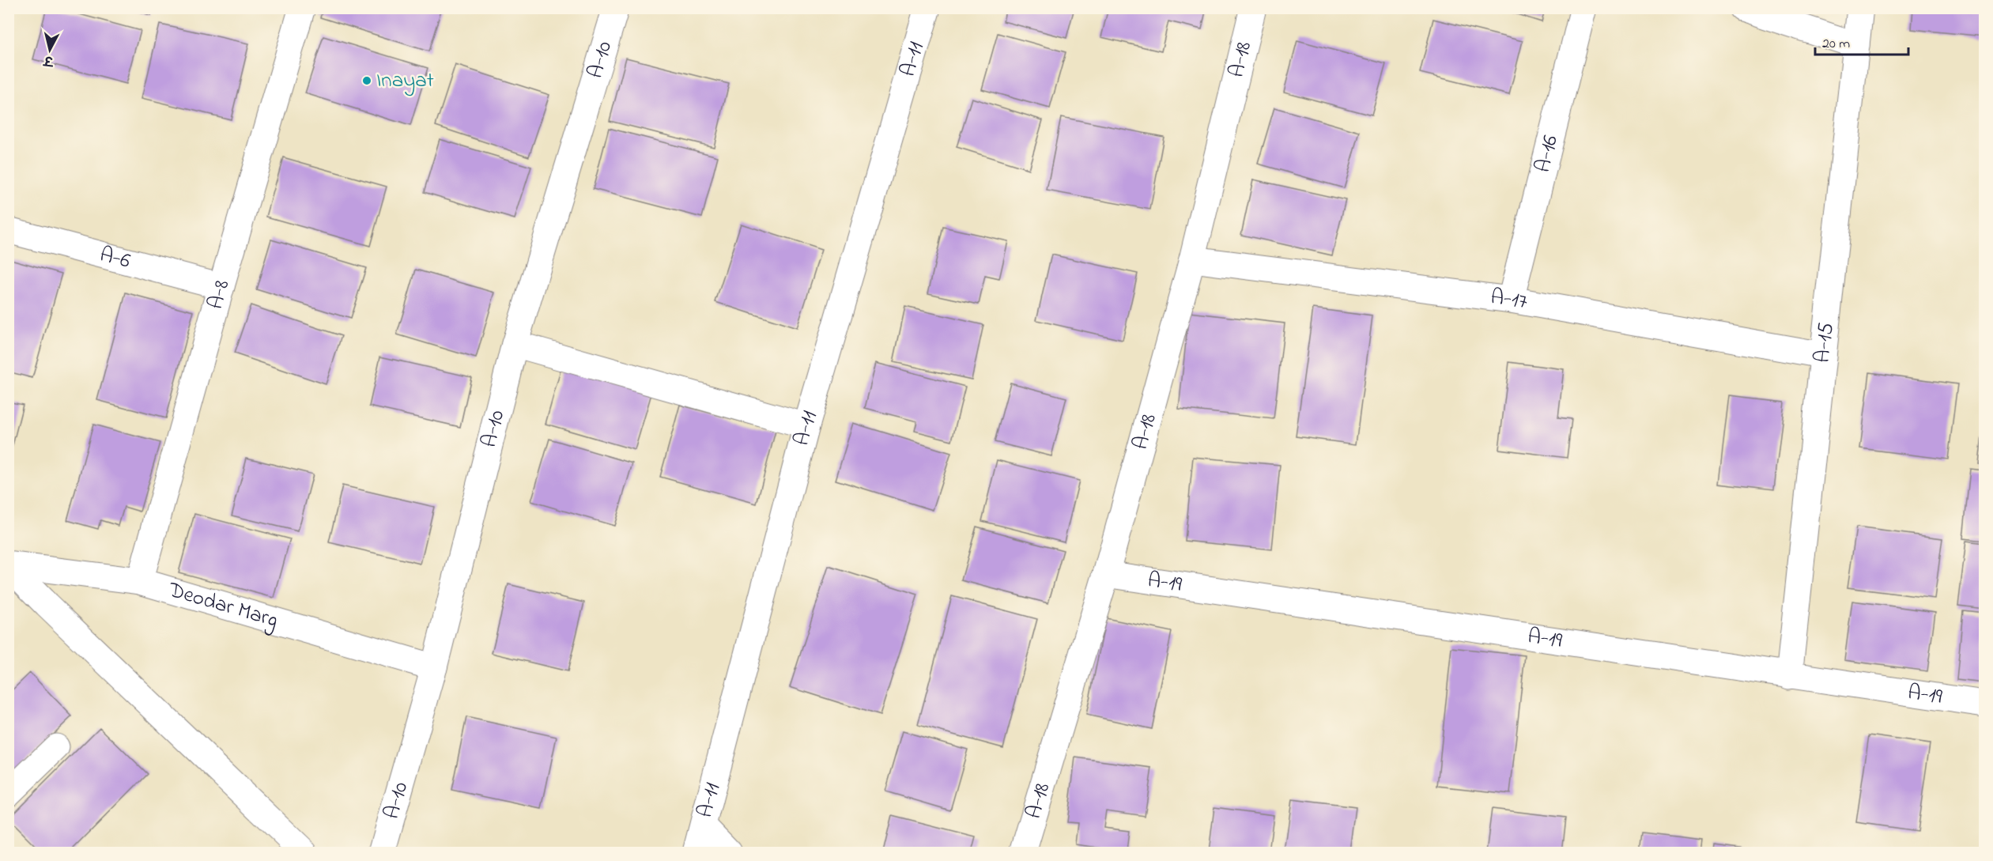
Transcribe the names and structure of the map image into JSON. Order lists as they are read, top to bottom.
{
  "streets": {
    "street": [
      "A-10",
      "A-11",
      "A-18",
      "A-16",
      "A-6",
      "A-8",
      "A-17",
      "A-15",
      "A-19",
      "Deodar Marg"
    ]
  },
  "crossings": [
    ["A-10", "Deodar Marg"],
    ["A-18", "A-17"],
    ["A-18", "A-19"],
    ["A-16", "A-17"],
    ["A-6", "A-8"],
    ["A-8", "Deodar Marg"],
    ["A-17", "A-15"],
    ["A-15", "A-19"]
  ],
  "places": ["Inayat"],
  "scale_bar": "20 m",
  "north": "bottom"
}
